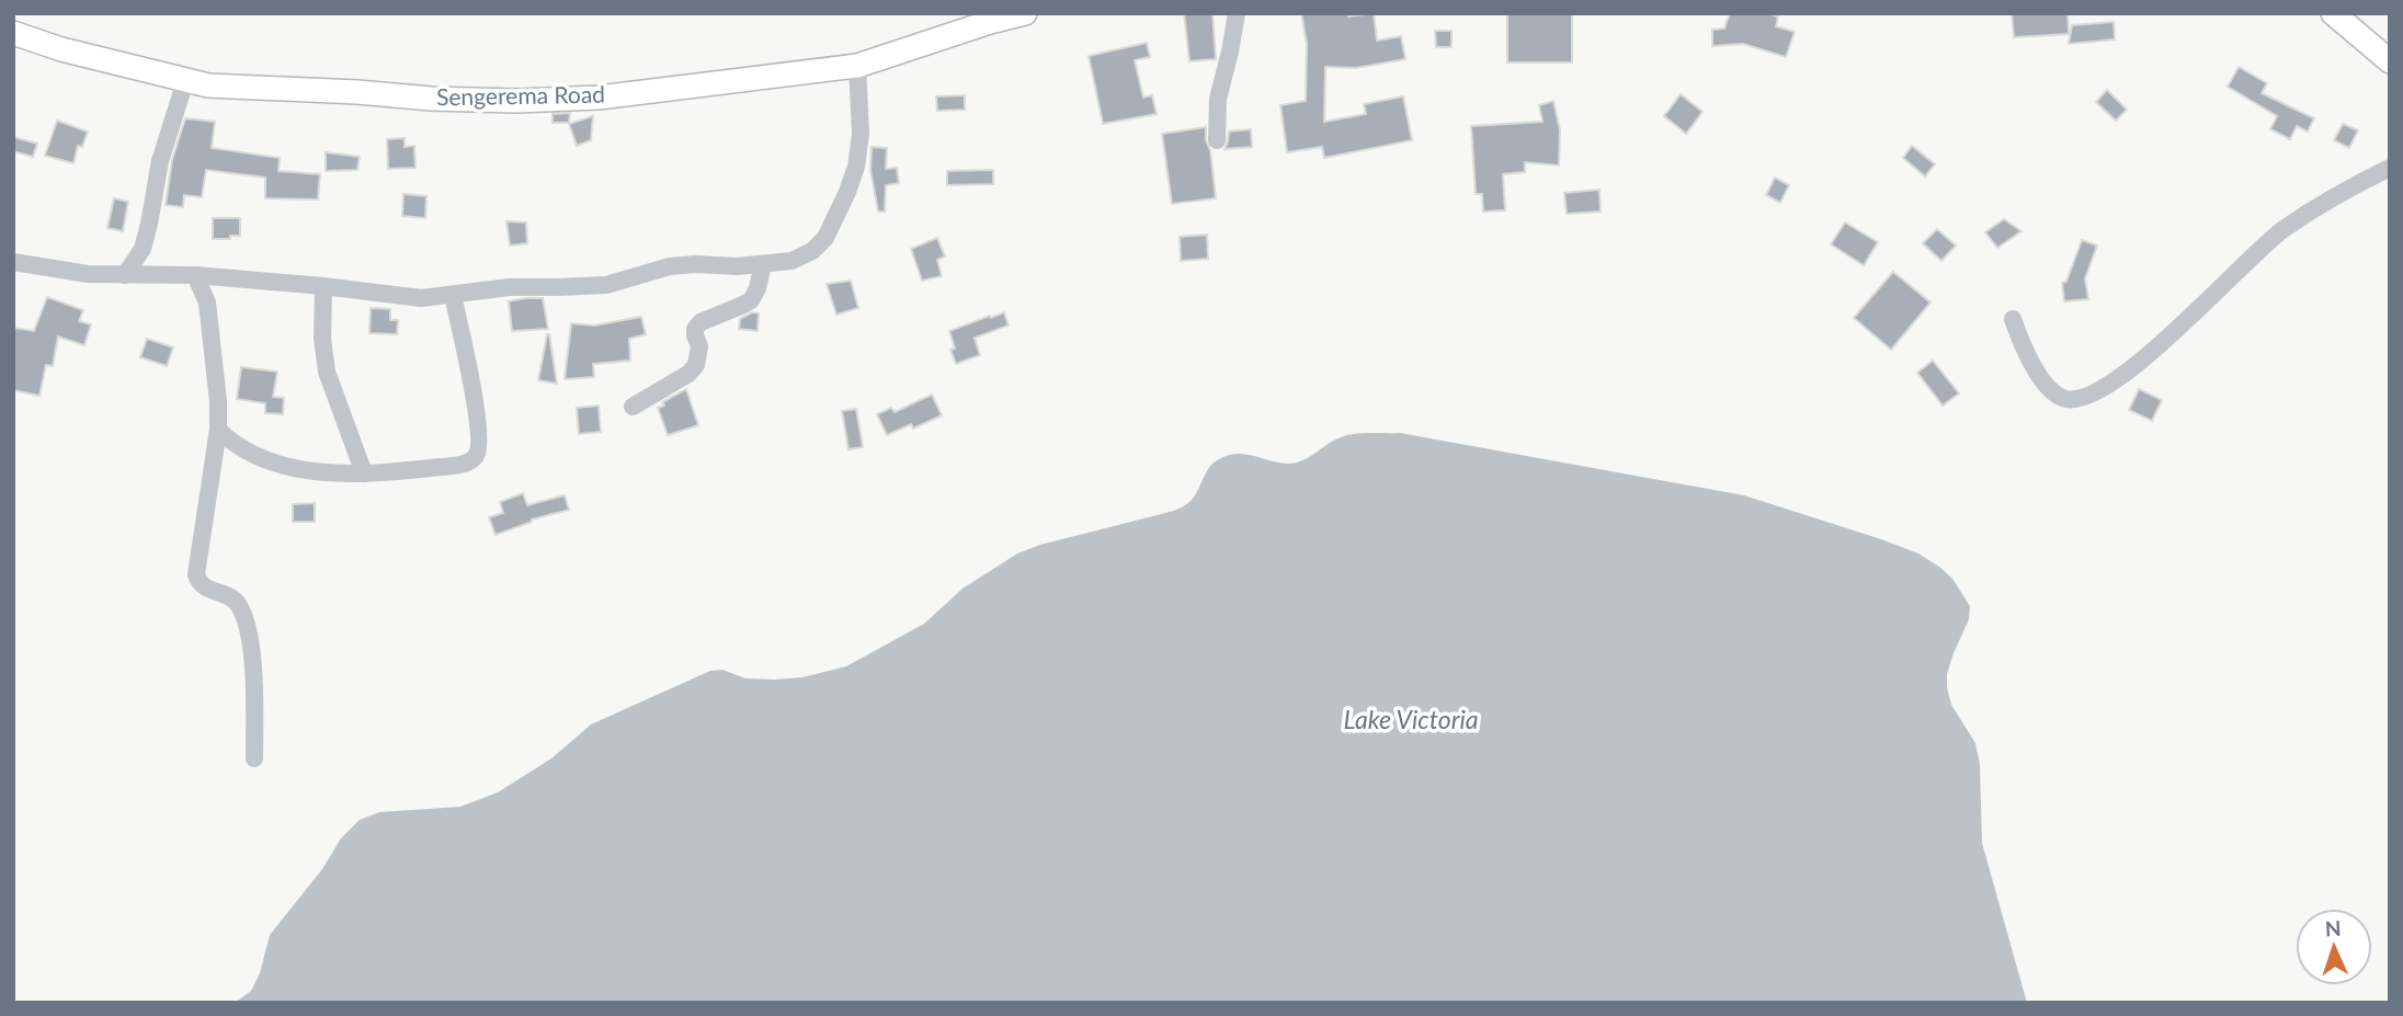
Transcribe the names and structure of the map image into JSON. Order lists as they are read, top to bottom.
{
  "streets": {
    "main road": ["Sengerema Road"]
  },
  "water": ["Lake Victoria"],
  "north": "top"
}
